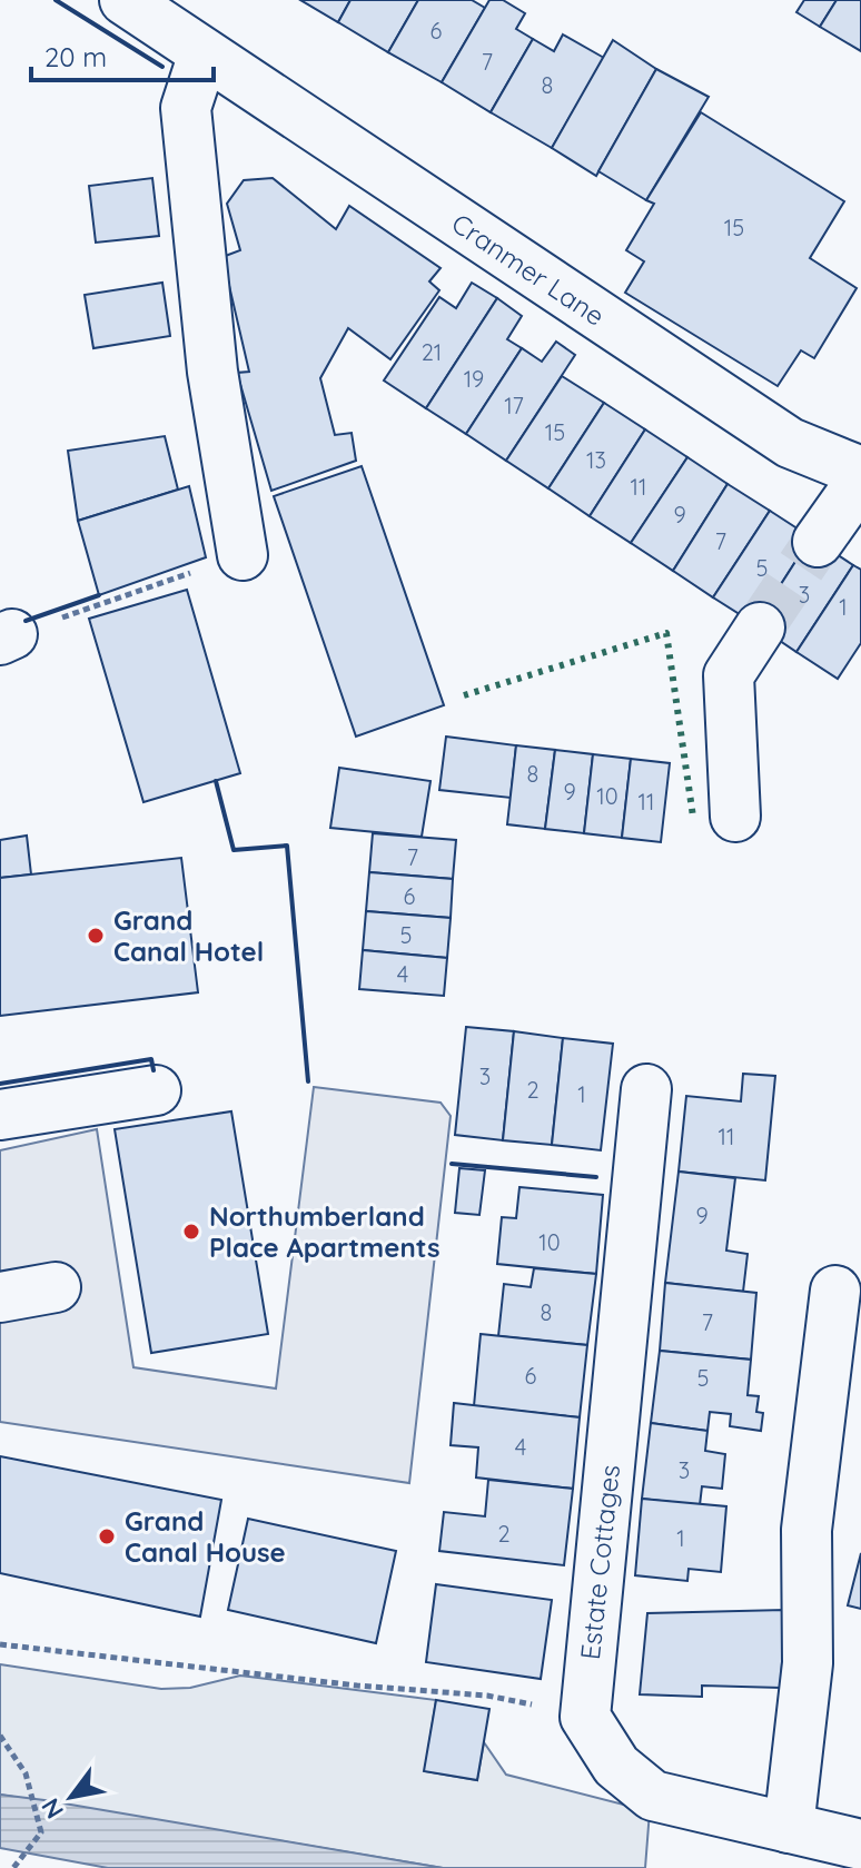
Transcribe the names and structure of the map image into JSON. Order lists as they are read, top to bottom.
{
  "streets": {
    "street": ["Cranmer Lane", "Estate Cottages"]
  },
  "places": ["Grand Canal Hotel", "Northumberland Place Apartments", "Grand Canal House"],
  "house_numbers": [
    "6",
    "7",
    "8",
    "15",
    "21",
    "19",
    "17",
    "15",
    "13",
    "11",
    "9",
    "7",
    "5",
    "3",
    "1",
    "8",
    "9",
    "10",
    "11",
    "7",
    "6",
    "5",
    "4",
    "3",
    "2",
    "1",
    "11",
    "9",
    "10",
    "8",
    "7",
    "6",
    "5",
    "4",
    "3",
    "2",
    "1"
  ],
  "scale_bar": "20 m",
  "north": "bottom left"
}
